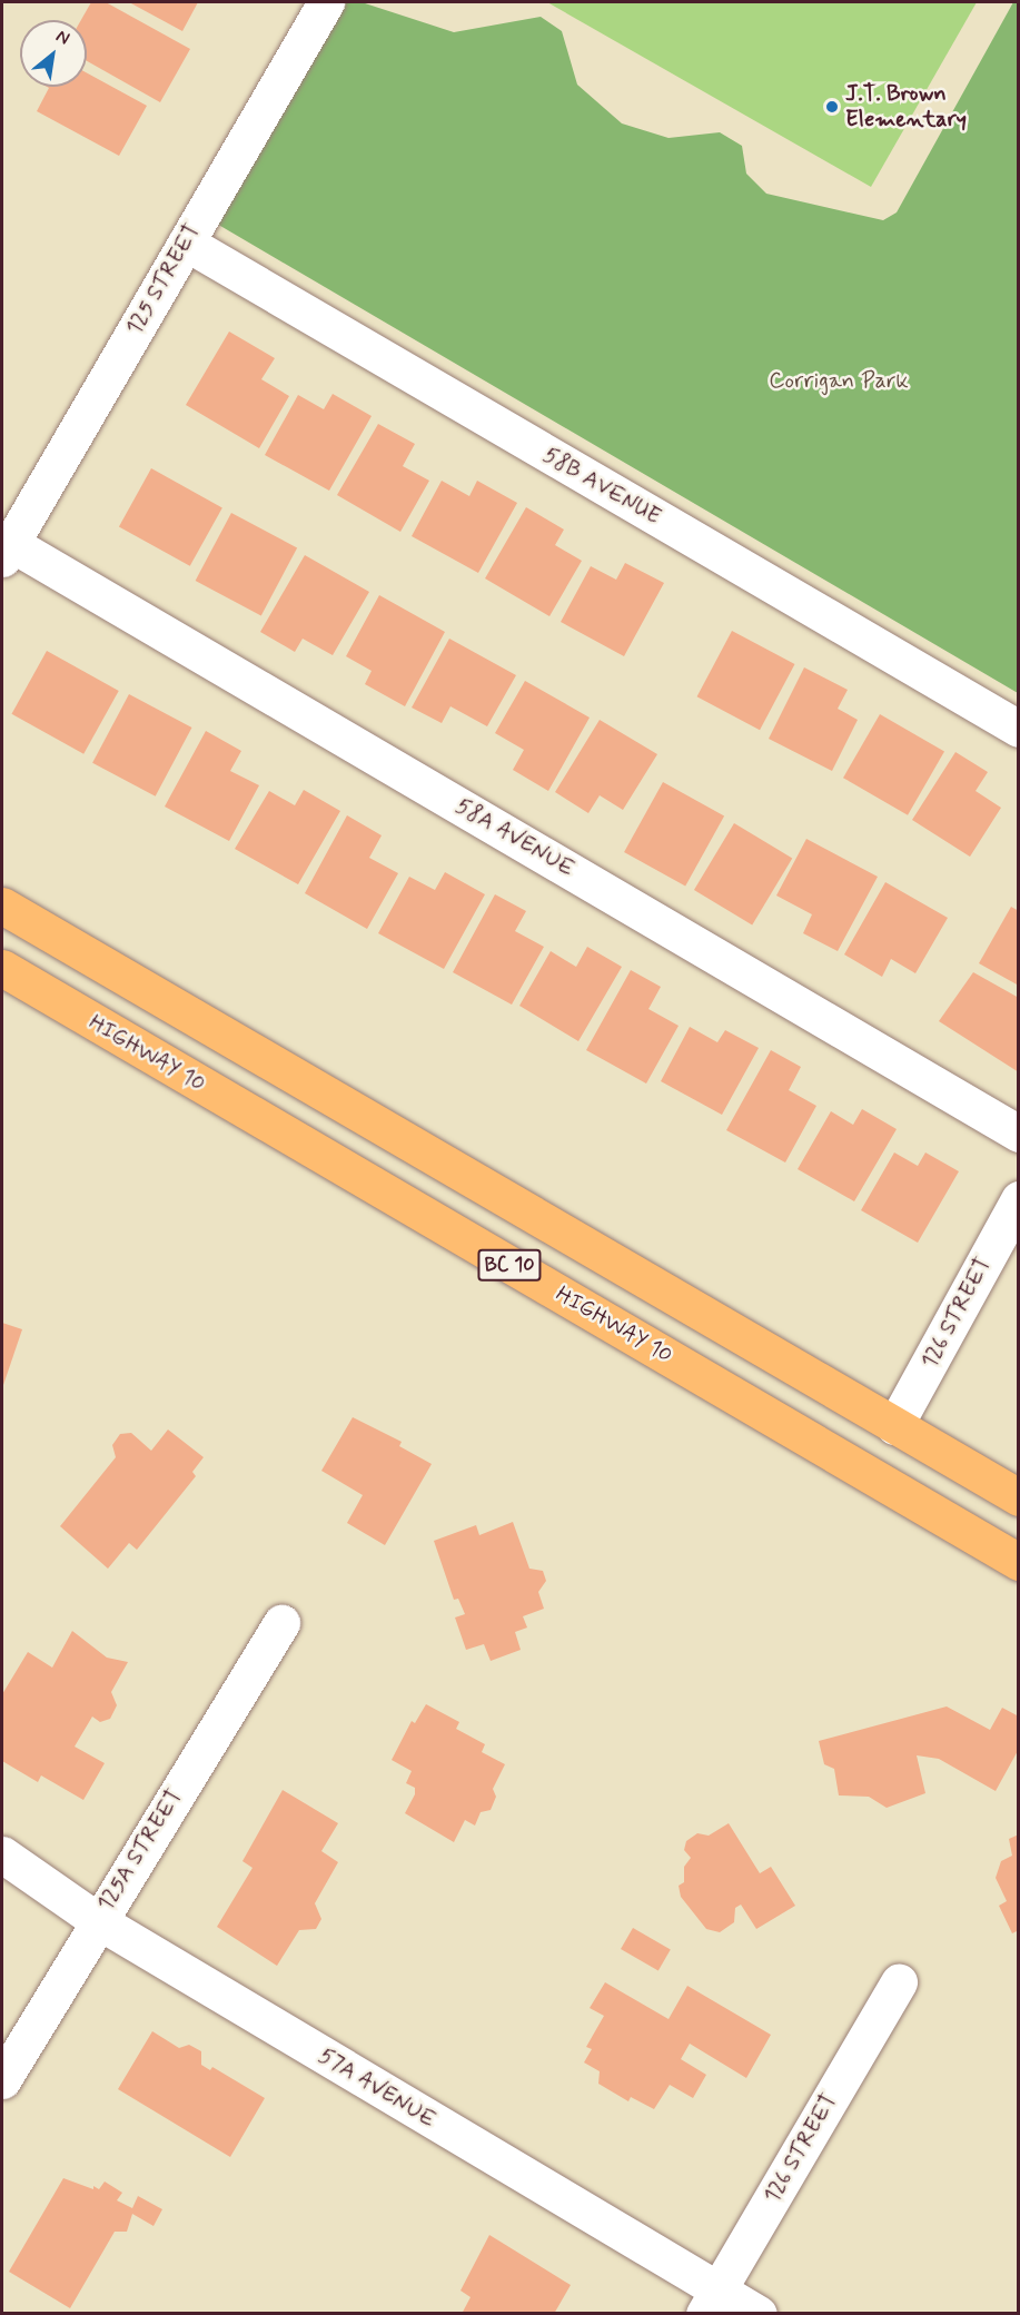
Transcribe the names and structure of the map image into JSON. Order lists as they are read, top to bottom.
{
  "streets": {
    "highway": ["HIGHWAY 10", "BC 10"],
    "street": [
      "125 STREET",
      "58B AVENUE",
      "58A AVENUE",
      "126 STREET",
      "125A STREET",
      "57A AVENUE"
    ]
  },
  "crossings": [
    ["125 STREET", "58B AVENUE"],
    ["125 STREET", "58A AVENUE"],
    ["BC 10", "126 STREET"],
    ["126 STREET", "57A AVENUE"],
    ["125A STREET", "57A AVENUE"]
  ],
  "parks": ["Corrigan Park"],
  "places": ["J.T. Brown Elementary"],
  "north": "top right"
}
